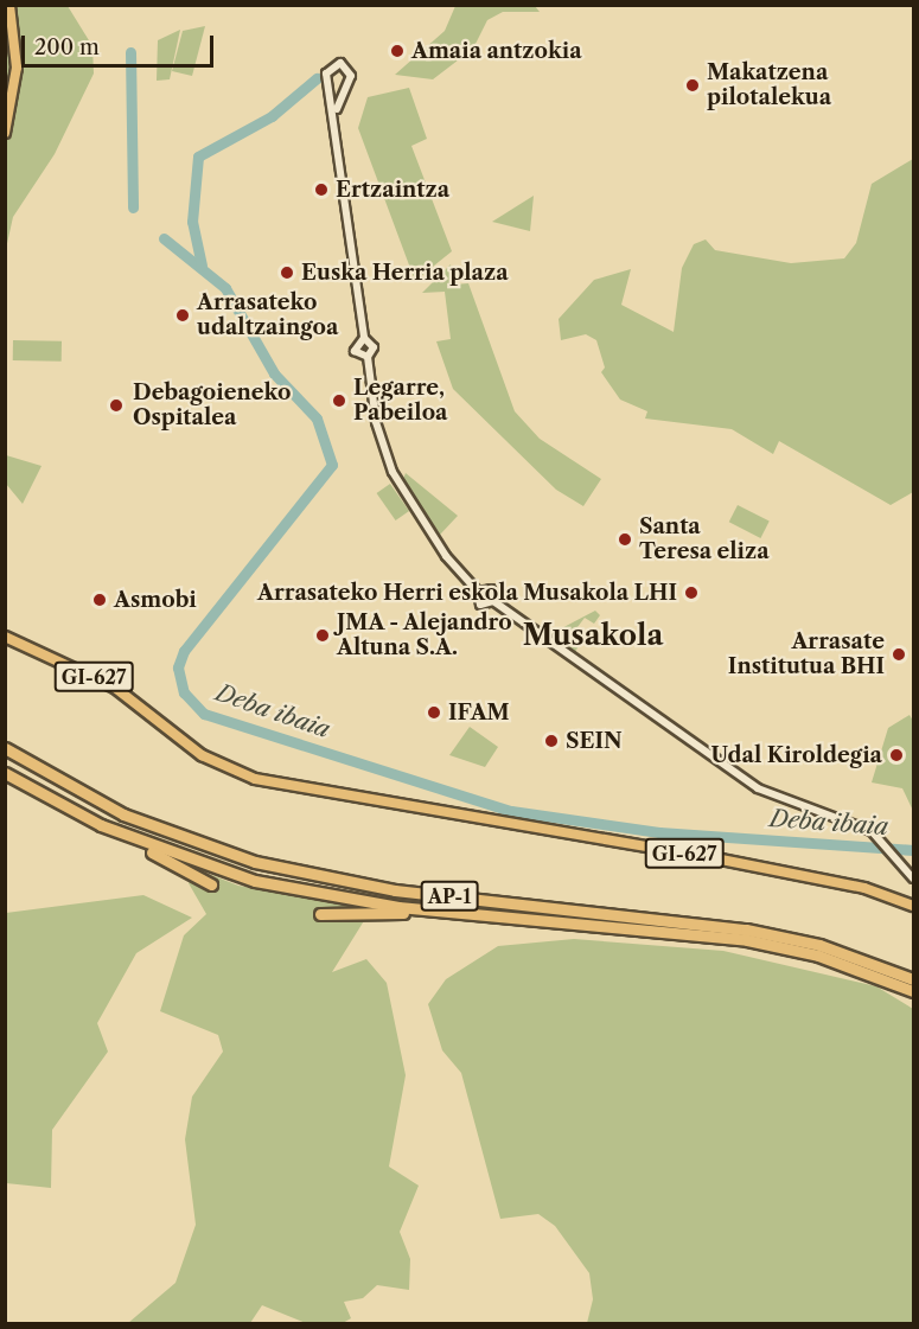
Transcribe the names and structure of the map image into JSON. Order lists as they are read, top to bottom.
{
  "streets": {
    "highway": ["AP-1"],
    "main road": ["GI-627"]
  },
  "districts": ["Musakola"],
  "water": ["Deba ibaia"],
  "places": [
    "Amaia antzokia",
    "Makatzena pilotalekua",
    "Ertzaintza",
    "Euska Herria plaza",
    "Arrasateko udaltzaingoa",
    "Legarre, Pabeiloa",
    "Debagoieneko Ospitalea",
    "Santa Teresa eliza",
    "Arrasateko Herri eskola Musakola LHI",
    "Asmobi",
    "JMA - Alejandro Altuna S.A.",
    "Arrasate Institutua BHI",
    "IFAM",
    "SEIN",
    "Udal Kiroldegia"
  ],
  "scale_bar": "200 m"
}
